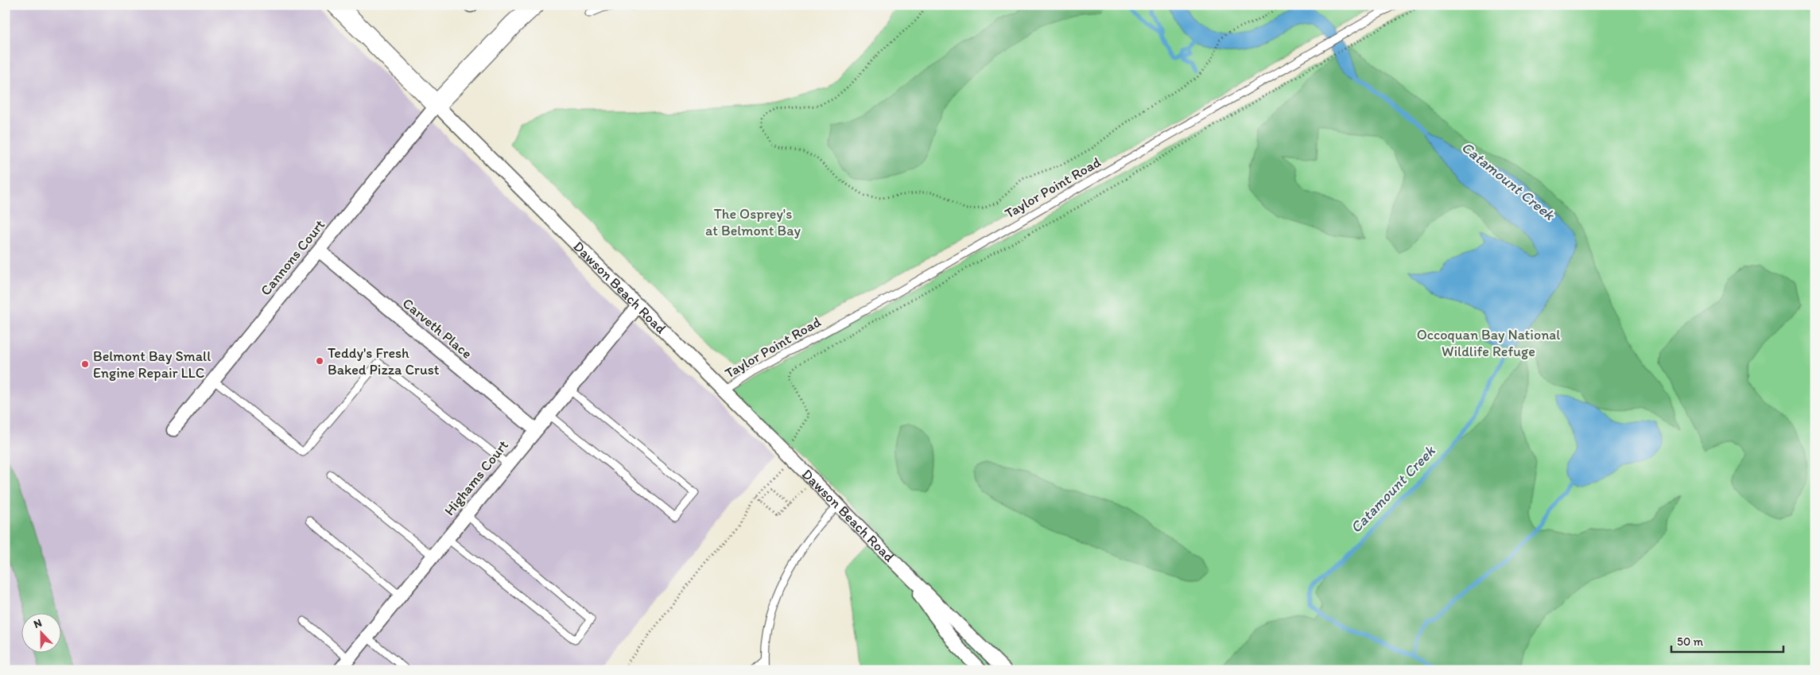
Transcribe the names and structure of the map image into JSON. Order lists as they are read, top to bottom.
{
  "streets": {
    "street": [
      "Cannons Court",
      "Dawson Beach Road",
      "Carveth Place",
      "Highams Court"
    ],
    "lane": ["Taylor Point Road"]
  },
  "crossings": [
    ["Taylor Point Road", "Dawson Beach Road"],
    ["Cannons Court", "Dawson Beach Road"],
    ["Cannons Court", "Carveth Place"],
    ["Dawson Beach Road", "Highams Court"],
    ["Carveth Place", "Highams Court"]
  ],
  "water": ["Catamount Creek"],
  "parks": ["The Osprey's at Belmont Bay", "Occoquan Bay National Wildlife Refuge"],
  "places": ["Teddy's Fresh Baked Pizza Crust", "Belmont Bay Small Engine Repair LLC"],
  "scale_bar": "50 m",
  "north": "top"
}
